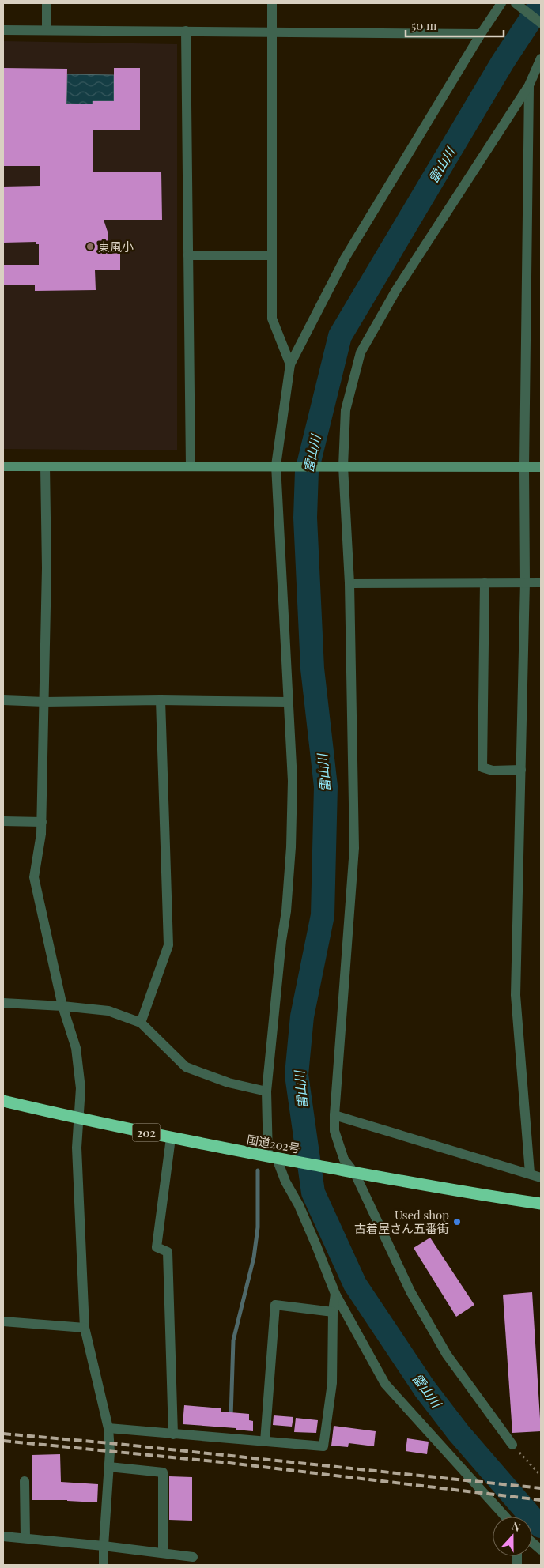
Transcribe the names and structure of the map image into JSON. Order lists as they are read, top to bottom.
{
  "streets": {
    "highway": ["202", "国道202号"]
  },
  "water": ["雷山川"],
  "places": ["東風小", "Used shop 古着屋さん五番街"],
  "scale_bar": "50 m",
  "north": "top"
}
